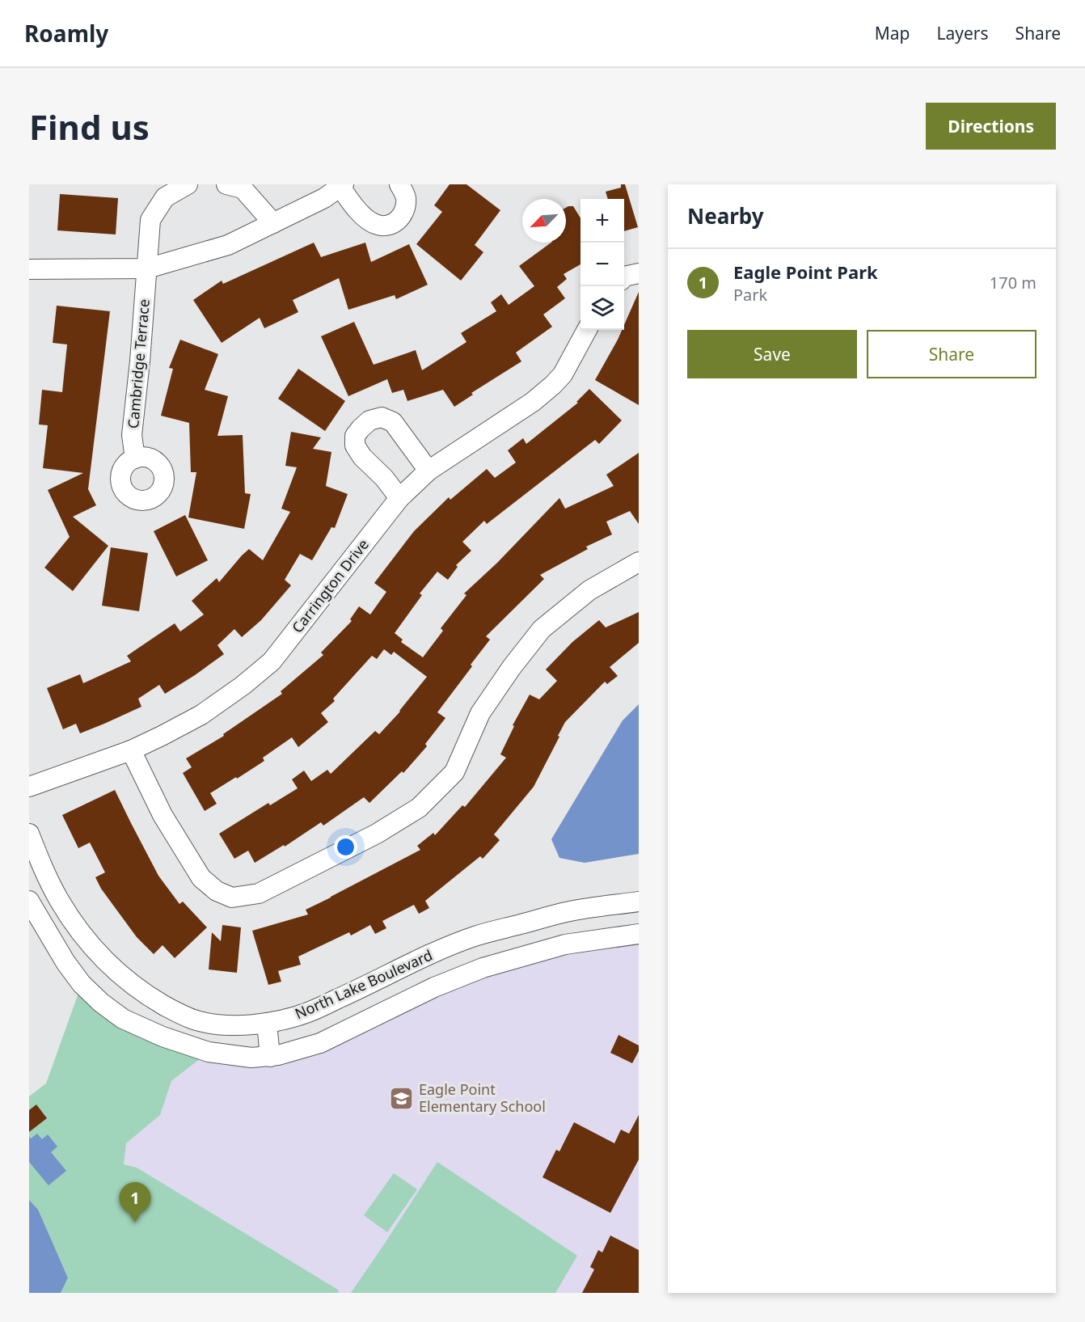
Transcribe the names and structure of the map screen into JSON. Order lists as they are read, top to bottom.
{
  "streets": {
    "street": ["Cambridge Terrace", "Carrington Drive", "North Lake Boulevard"]
  },
  "places": {
    "school or university": ["Eagle Point Elementary School"]
  },
  "north": "bottom left",
  "page": {
    "header": "Roamly",
    "nav": ["Map", "Layers", "Share"],
    "buttons": [
      "Directions",
      ["Save", "Share"]
    ],
    "title": "Find us",
    "heading": "Nearby",
    "map_buttons": ["+", "−"],
    "list": [
      {
        "mark": "1",
        "name": "Eagle Point Park",
        "note": "Park",
        "value": "170 m"
      }
    ],
    "pins": "1"
  }
}
